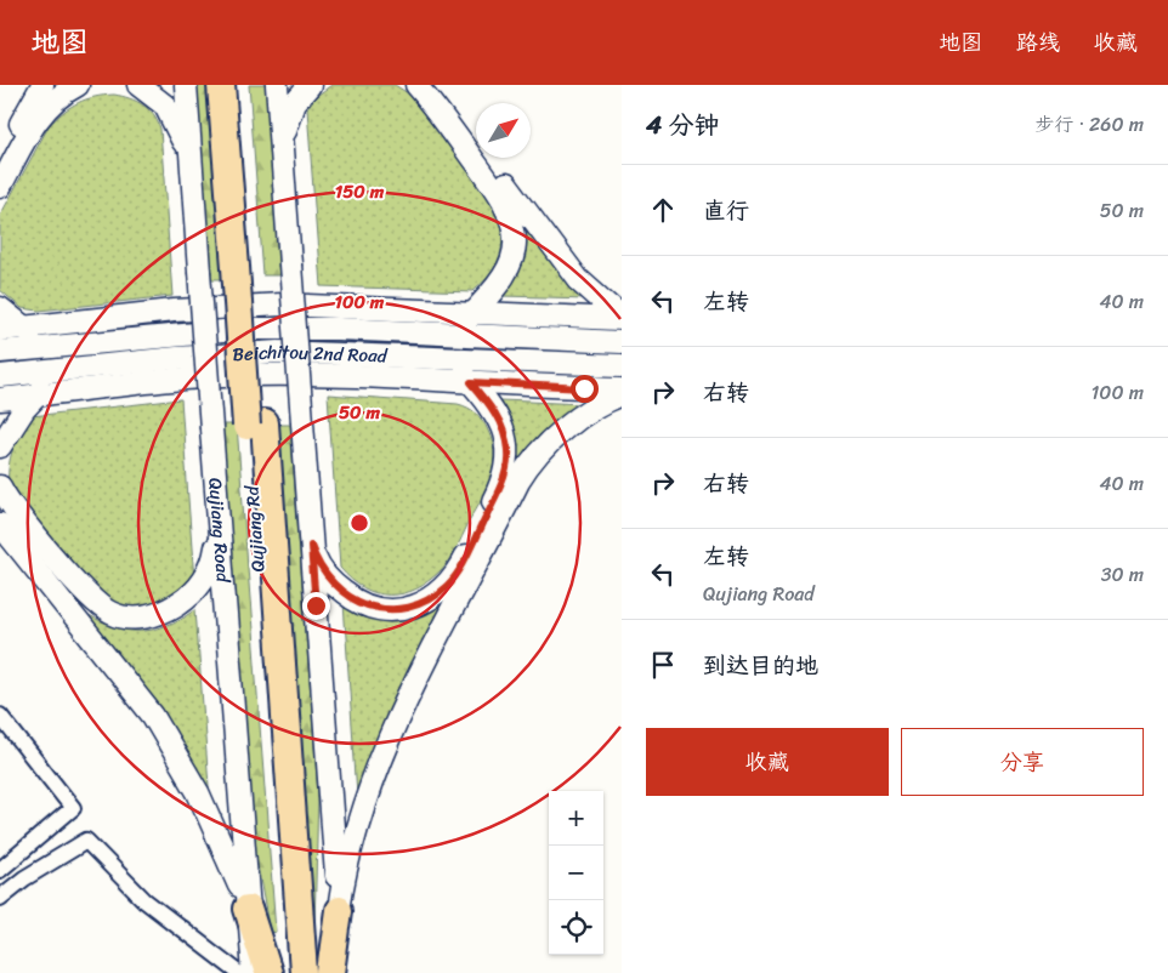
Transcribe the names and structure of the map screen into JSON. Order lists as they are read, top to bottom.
{
  "streets": {
    "highway": ["Qujiang Rd"],
    "main road": ["Beichitou 2nd Road", "Qujiang Road"]
  },
  "north": "top right",
  "page": {
    "header": "地图",
    "nav": ["地图", "路线", "收藏"],
    "heading": ["4 分钟", "步行 · 260 m"],
    "list": [
      ["直行", "50 m"],
      ["左转", "40 m"],
      ["右转", "100 m"],
      ["右转", "40 m"],
      ["左转", "Qujiang Road", "30 m"],
      "到达目的地"
    ],
    "buttons": ["收藏", "分享"],
    "map_buttons": ["+", "−"]
  },
  "rings": ["150 m", "100 m", "50 m"]
}
